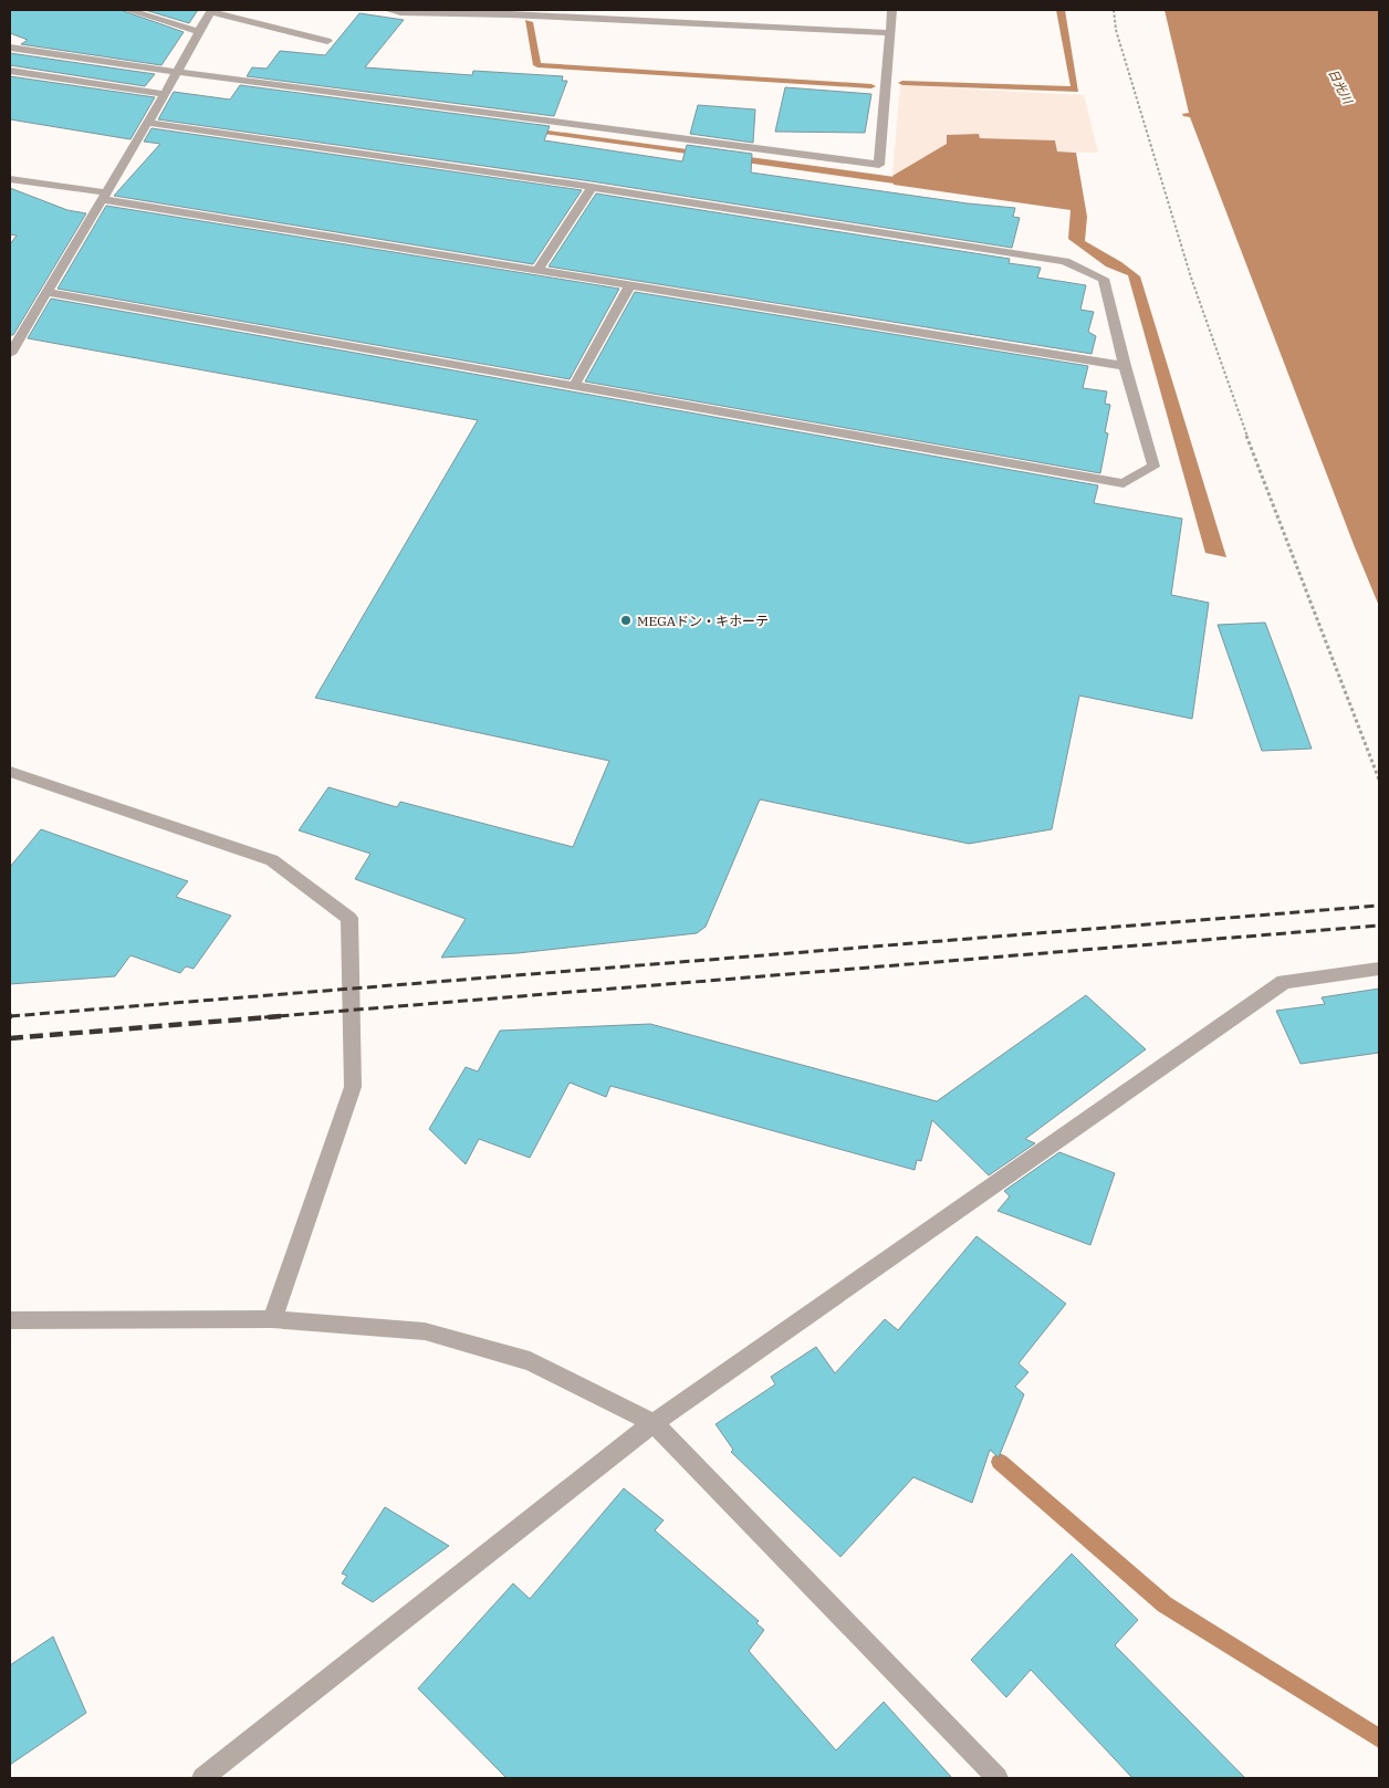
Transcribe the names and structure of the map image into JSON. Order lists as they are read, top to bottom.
{
  "water": ["日光川"],
  "places": ["MEGAドン・キホーテ"]
}
